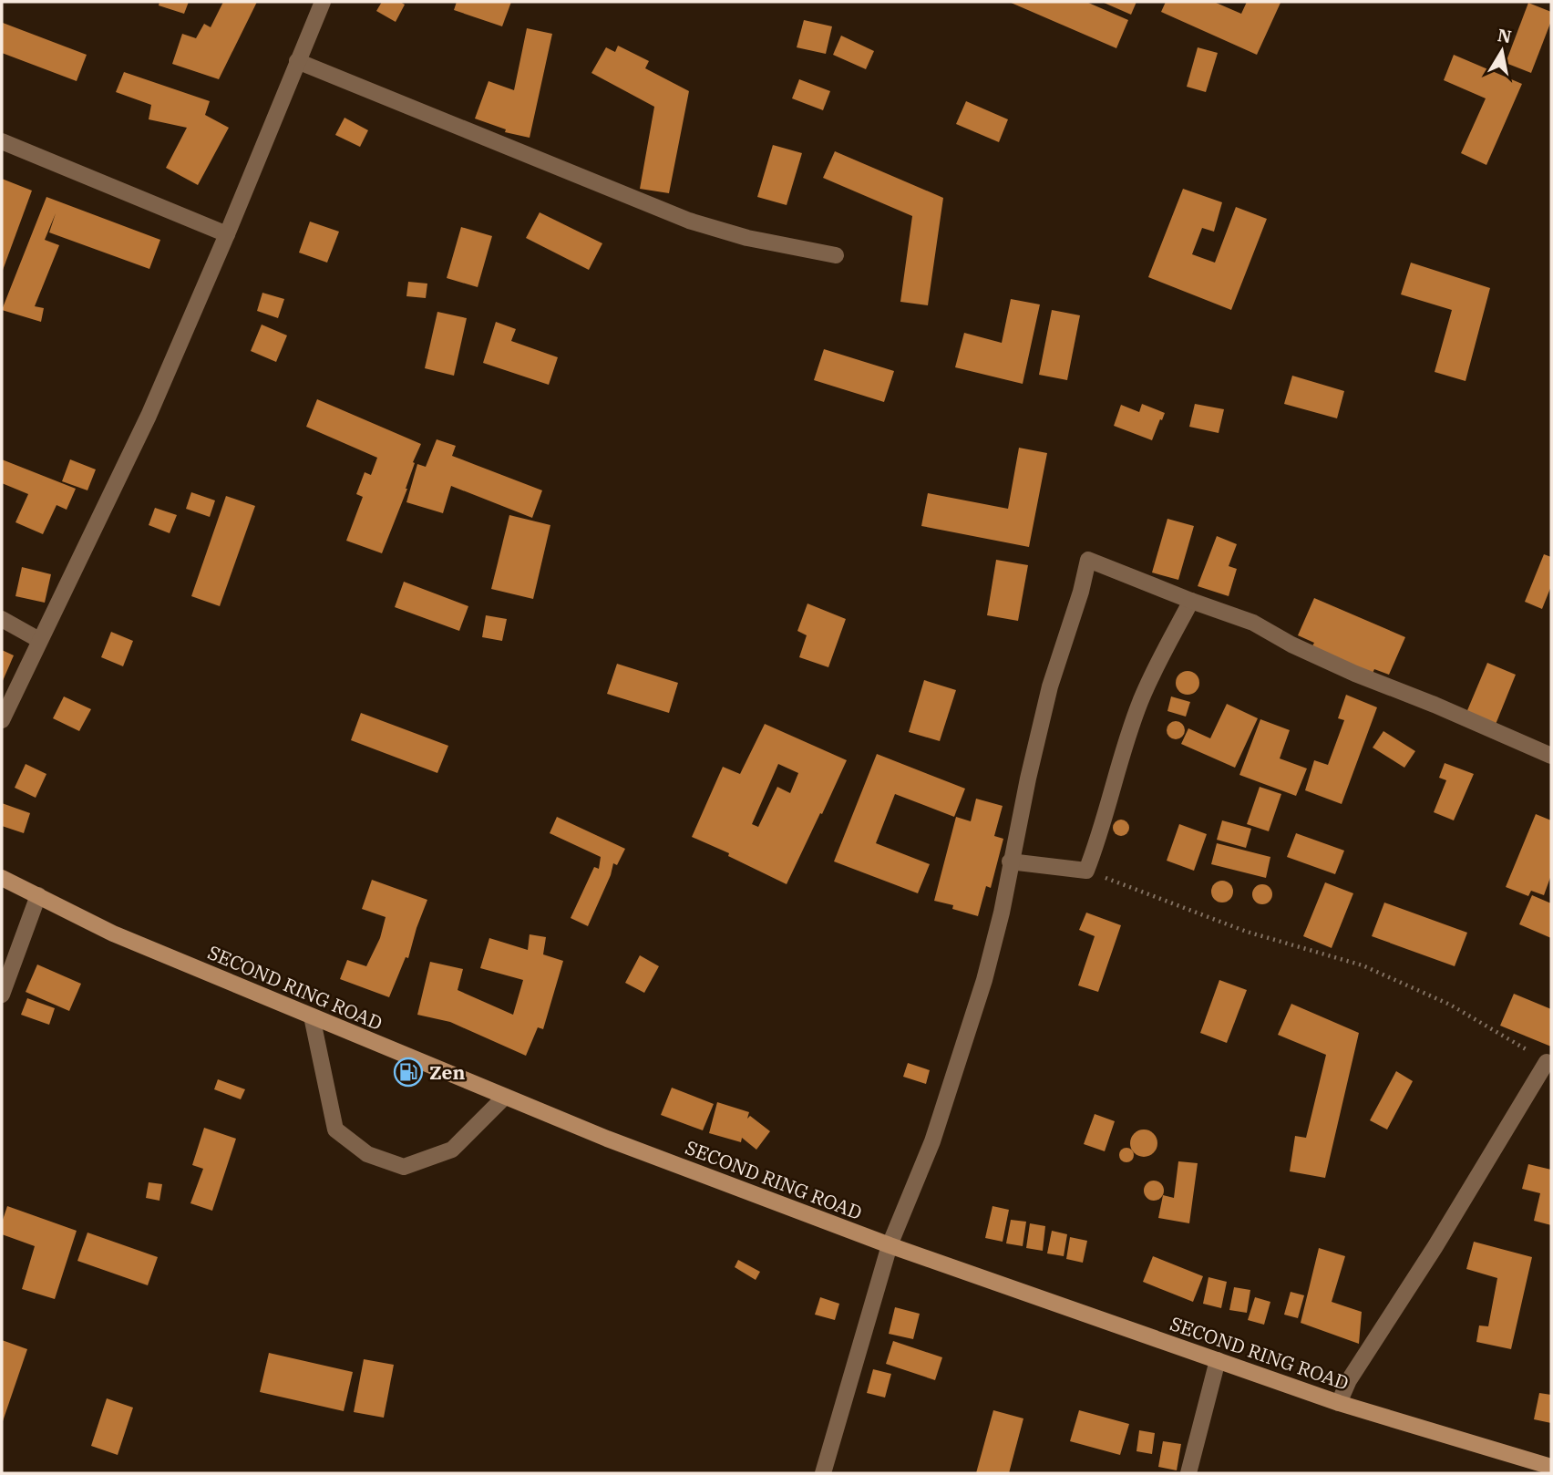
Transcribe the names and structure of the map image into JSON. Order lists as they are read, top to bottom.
{
  "streets": {
    "main road": ["SECOND RING ROAD"]
  },
  "places": {
    "fuel station": ["Zen"]
  },
  "north": "top"
}
